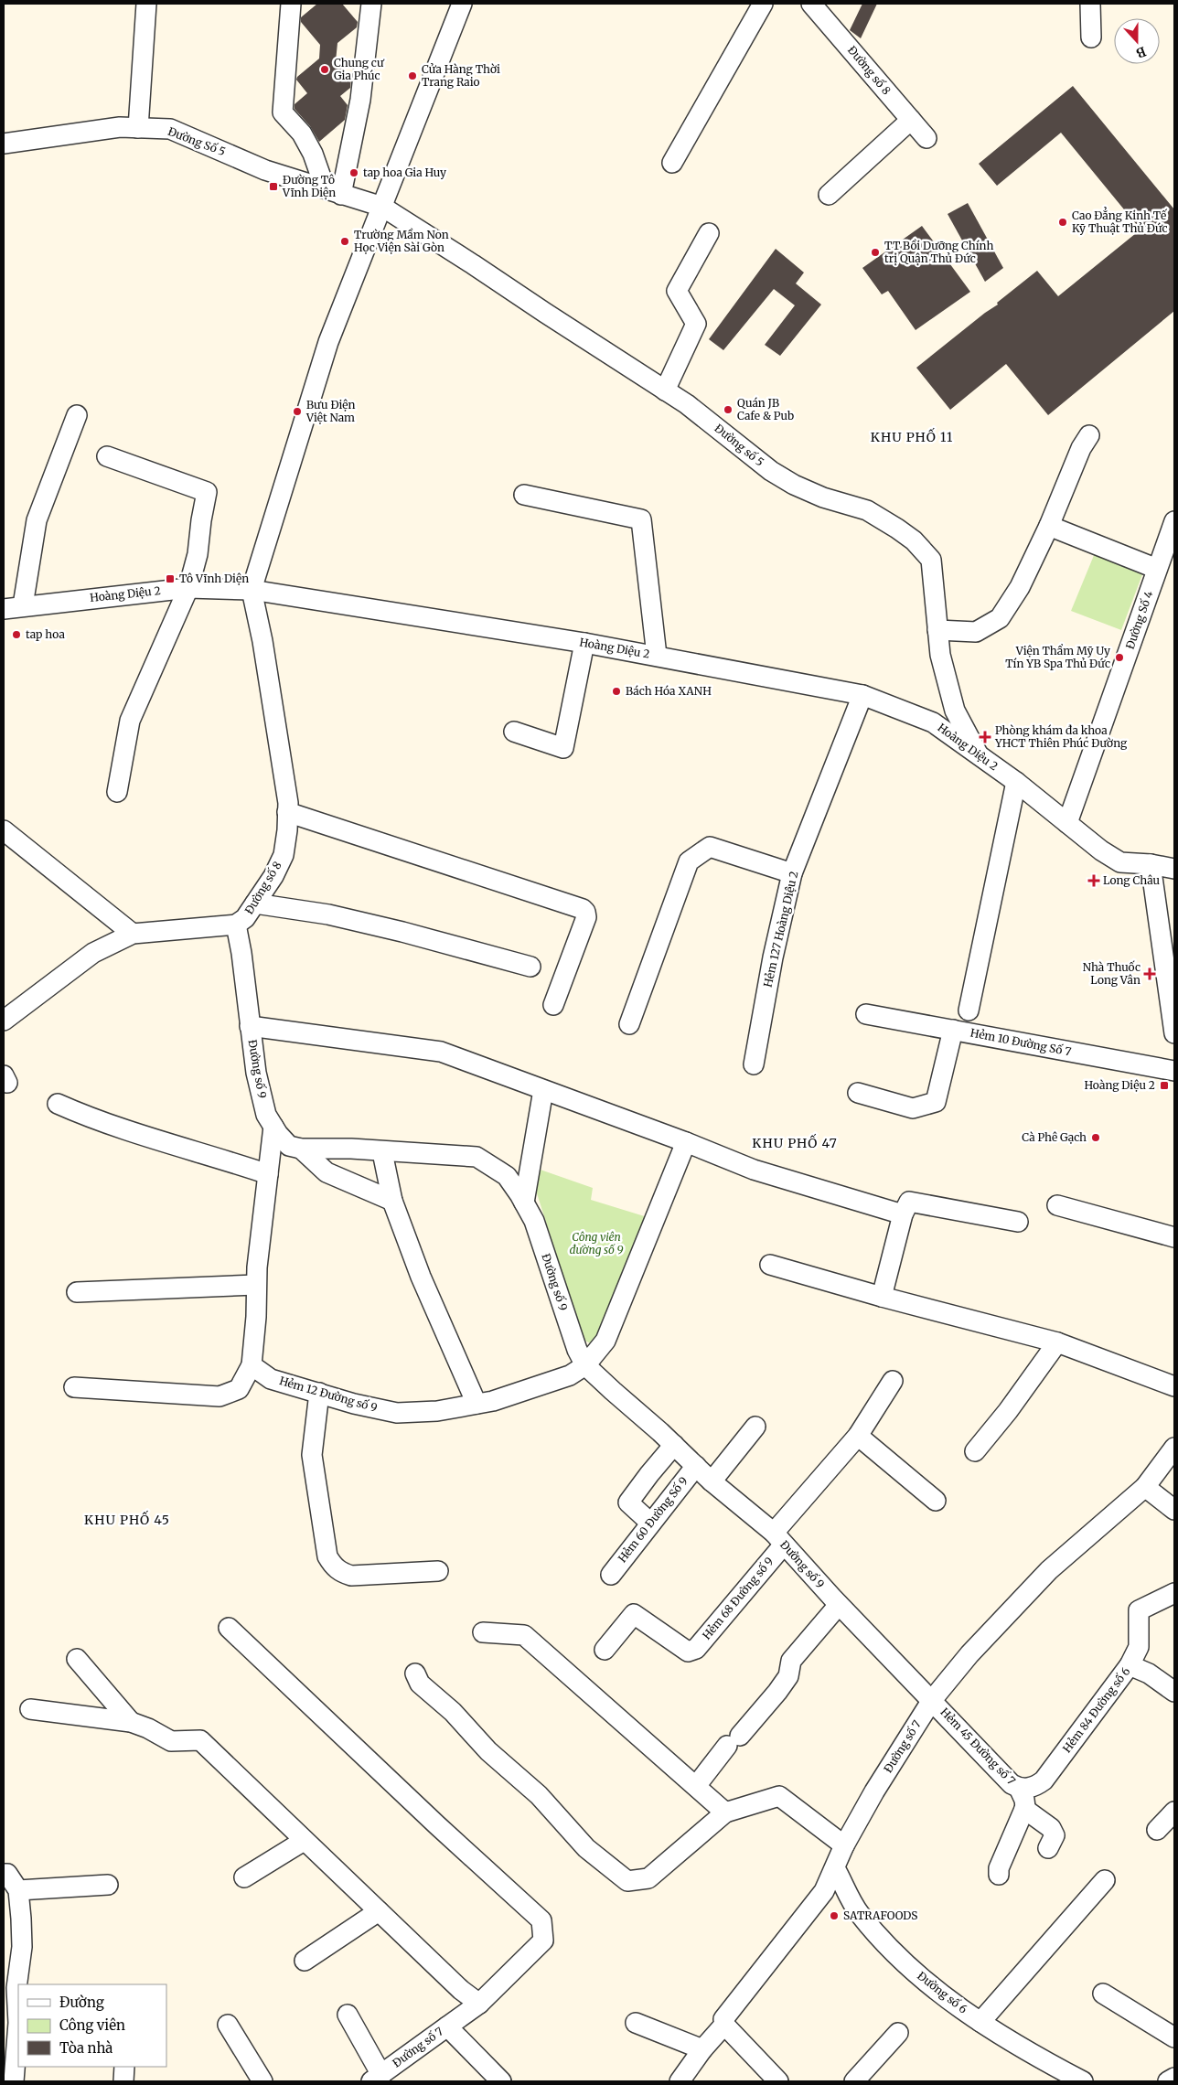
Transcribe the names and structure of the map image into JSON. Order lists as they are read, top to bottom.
{
  "streets": {
    "street": [
      "Đường số 8",
      "Đường Số 5",
      "Đường số 5",
      "Hoàng Diệu 2",
      "Đường Số 4",
      "Hẻm 127 Hoàng Diệu 2",
      "Hẻm 10 Đường Số 7",
      "Đường số 9",
      "Hẻm 12 Đường số 9",
      "Hẻm 60 Đường Số 9",
      "Hẻm 68 Đường số 9",
      "Hẻm 84 Đường số 6",
      "Đường số 7",
      "Hẻm 45 Đường số 7",
      "Đường số 6"
    ]
  },
  "crossings": [
    ["Đường số 8", "Hoàng Diệu 2"],
    ["Đường số 8", "Đường số 9"],
    ["Đường Số 5", "Đường số 5"],
    ["Đường số 5", "Hoàng Diệu 2"],
    ["Hoàng Diệu 2", "Đường Số 4"],
    ["Hoàng Diệu 2", "Hẻm 127 Hoàng Diệu 2"],
    ["Đường số 9", "Hẻm 12 Đường số 9"],
    ["Đường số 9", "Hẻm 60 Đường Số 9"],
    ["Đường số 9", "Hẻm 68 Đường số 9"],
    ["Đường số 9", "Đường số 7"],
    ["Đường số 9", "Hẻm 45 Đường số 7"],
    ["Hẻm 84 Đường số 6", "Hẻm 45 Đường số 7"],
    ["Đường số 7", "Hẻm 45 Đường số 7"],
    ["Đường số 7", "Đường số 6"]
  ],
  "districts": ["KHU PHỐ 11", "KHU PHỐ 47", "KHU PHỐ 45"],
  "parks": ["Công viên đường số 9"],
  "places": {
    "other": [
      "Chung cư Gia Phúc",
      "Cửa Hàng Thời Trang Raio",
      "tap hoa Gia Huy",
      "Cao Đẳng Kinh Tế Kỹ Thuật Thủ Đức",
      "Trường Mầm Non Học Viện Sài Gòn",
      "TT Bồi Dưỡng Chính trị Quận Thủ Đức",
      "Quán JB Cafe & Pub",
      "Bưu Điện Việt Nam",
      "tap hoa",
      "Viện Thẩm Mỹ Uy Tín YB Spa Thủ Đức",
      "Bách Hóa XANH",
      "Cà Phê Gạch",
      "SATRAFOODS"
    ],
    "transit": ["Đường Tô Vĩnh Diện", "Tô Vĩnh Diện", "Hoàng Diệu 2"],
    "health": ["Phòng khám đa khoa YHCT Thiên Phúc Đường", "Long Châu", "Nhà Thuốc Long Vân"]
  },
  "legend": ["Đường", "Công viên", "Tòa nhà"],
  "north": "bottom"
}
